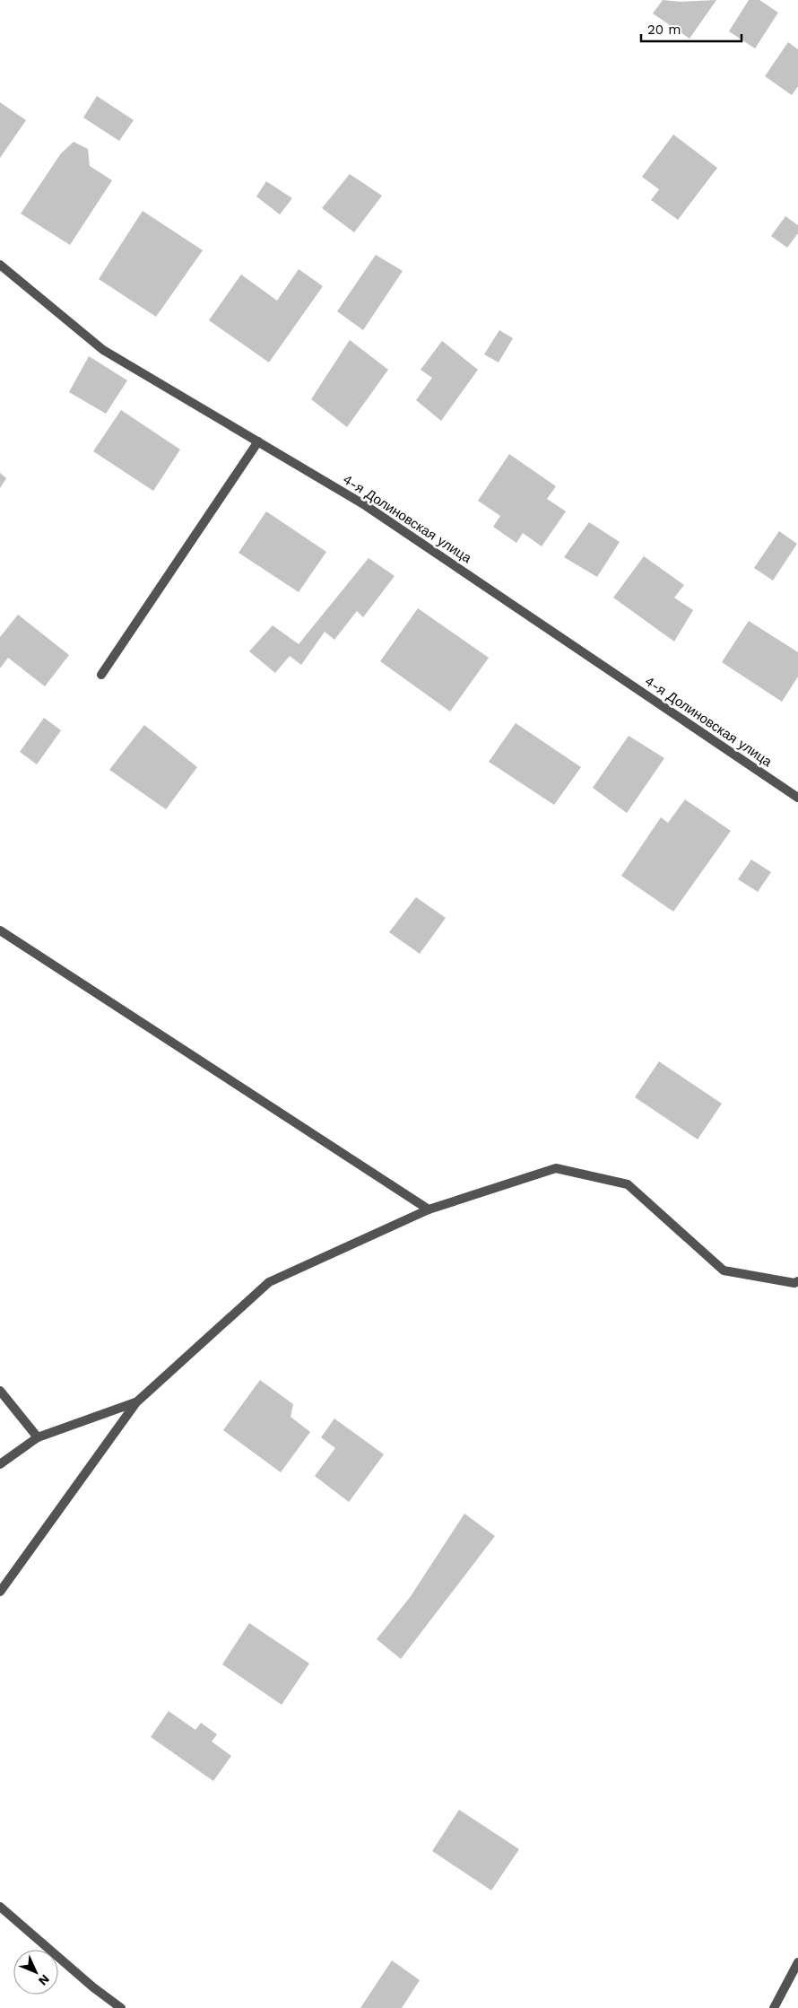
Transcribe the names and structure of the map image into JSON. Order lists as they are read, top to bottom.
{
  "streets": {
    "street": ["4-я Долиновская улица"]
  },
  "scale_bar": "20 m",
  "north": "bottom right"
}
